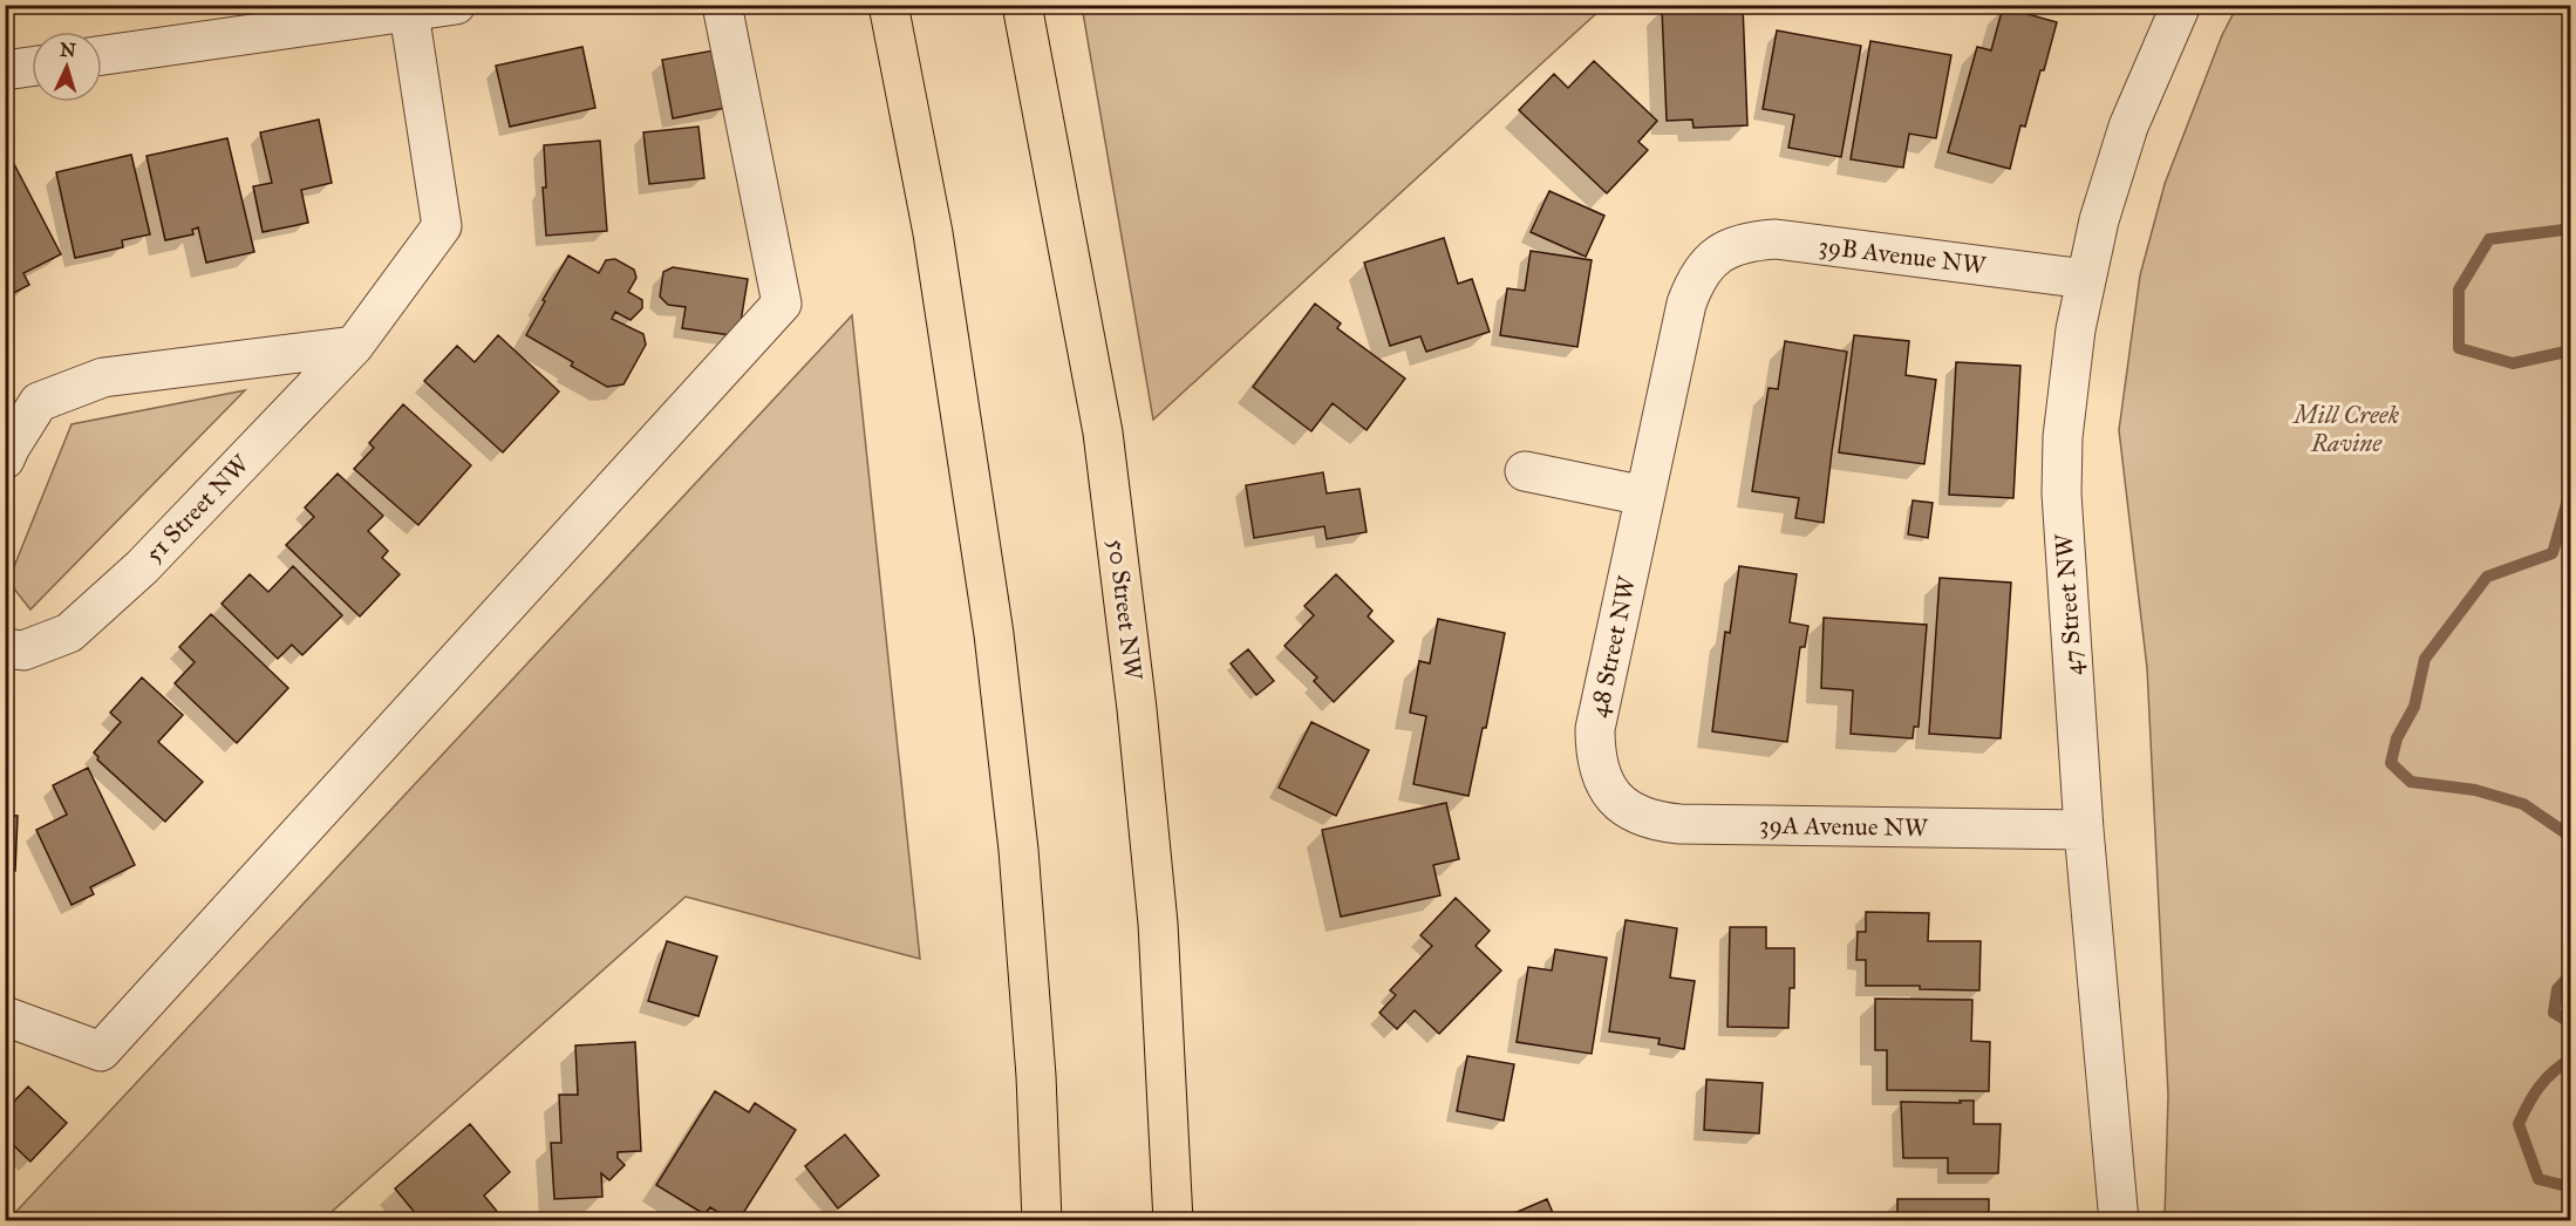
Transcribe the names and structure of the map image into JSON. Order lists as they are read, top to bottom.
{
  "streets": {
    "main road": ["50 Street NW"],
    "street": [
      "39B Avenue NW",
      "51 Street NW",
      "47 Street NW",
      "48 Street NW",
      "39A Avenue NW"
    ]
  },
  "crossings": [
    ["39B Avenue NW", "47 Street NW"],
    ["39B Avenue NW", "48 Street NW"],
    ["47 Street NW", "39A Avenue NW"],
    ["48 Street NW", "39A Avenue NW"]
  ],
  "parks": ["Mill Creek Ravine"],
  "north": "top"
}
